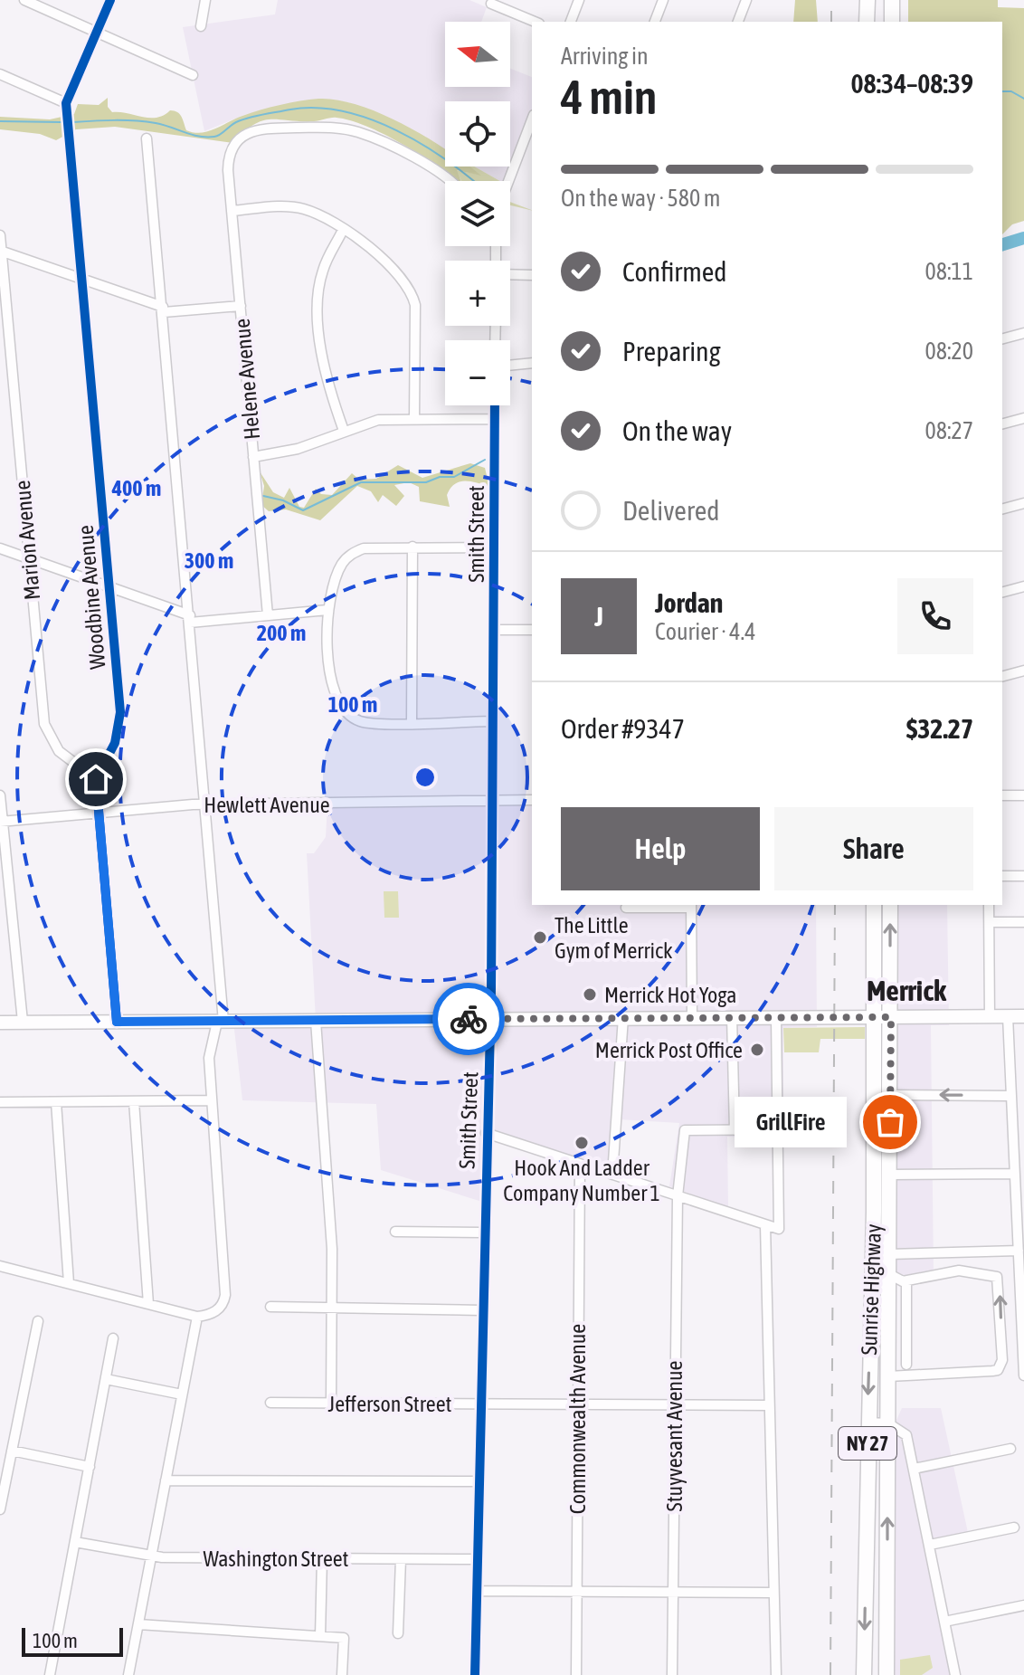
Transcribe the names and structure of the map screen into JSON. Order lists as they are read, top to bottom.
{
  "streets": {
    "highway": ["Sunrise Highway", "NY 27"],
    "street": [
      "Helene Avenue",
      "Smith Street",
      "Marion Avenue",
      "Woodbine Avenue",
      "Hewlett Avenue",
      "Jefferson Street",
      "Commonwealth Avenue",
      "Stuyvesant Avenue",
      "Washington Street"
    ]
  },
  "crossings": [
    ["Smith Street", "Hewlett Avenue"],
    ["Smith Street", "Jefferson Street"],
    ["Smith Street", "Washington Street"],
    ["Marion Avenue", "Woodbine Avenue"],
    ["Jefferson Street", "Commonwealth Avenue"],
    ["Jefferson Street", "Stuyvesant Avenue"]
  ],
  "districts": ["Merrick"],
  "places": [
    "The Little Gym of Merrick",
    "Merrick Hot Yoga",
    "Merrick Post Office",
    "GrillFire",
    "Hook And Ladder Company Number 1"
  ],
  "scale_bar": "100 m",
  "north": "left",
  "page": {
    "map_buttons": ["+", "−"],
    "heading": ["4 min", "Arriving in", "08:34–08:39"],
    "panel": [
      "Jordan",
      "Courier · 4.4",
      "Order #9347",
      "$32.27"
    ],
    "bar": "On the way · 580 m",
    "list": [
      ["Confirmed", "08:11"],
      ["Preparing", "08:20"],
      ["On the way", "08:27"],
      "Delivered"
    ],
    "round": "J",
    "buttons": ["Help", "Share"],
    "bubble": "GrillFire",
    "scale": "100 m"
  },
  "rings": [
    "400 m",
    "300 m",
    "200 m",
    "100 m"
  ]
}
